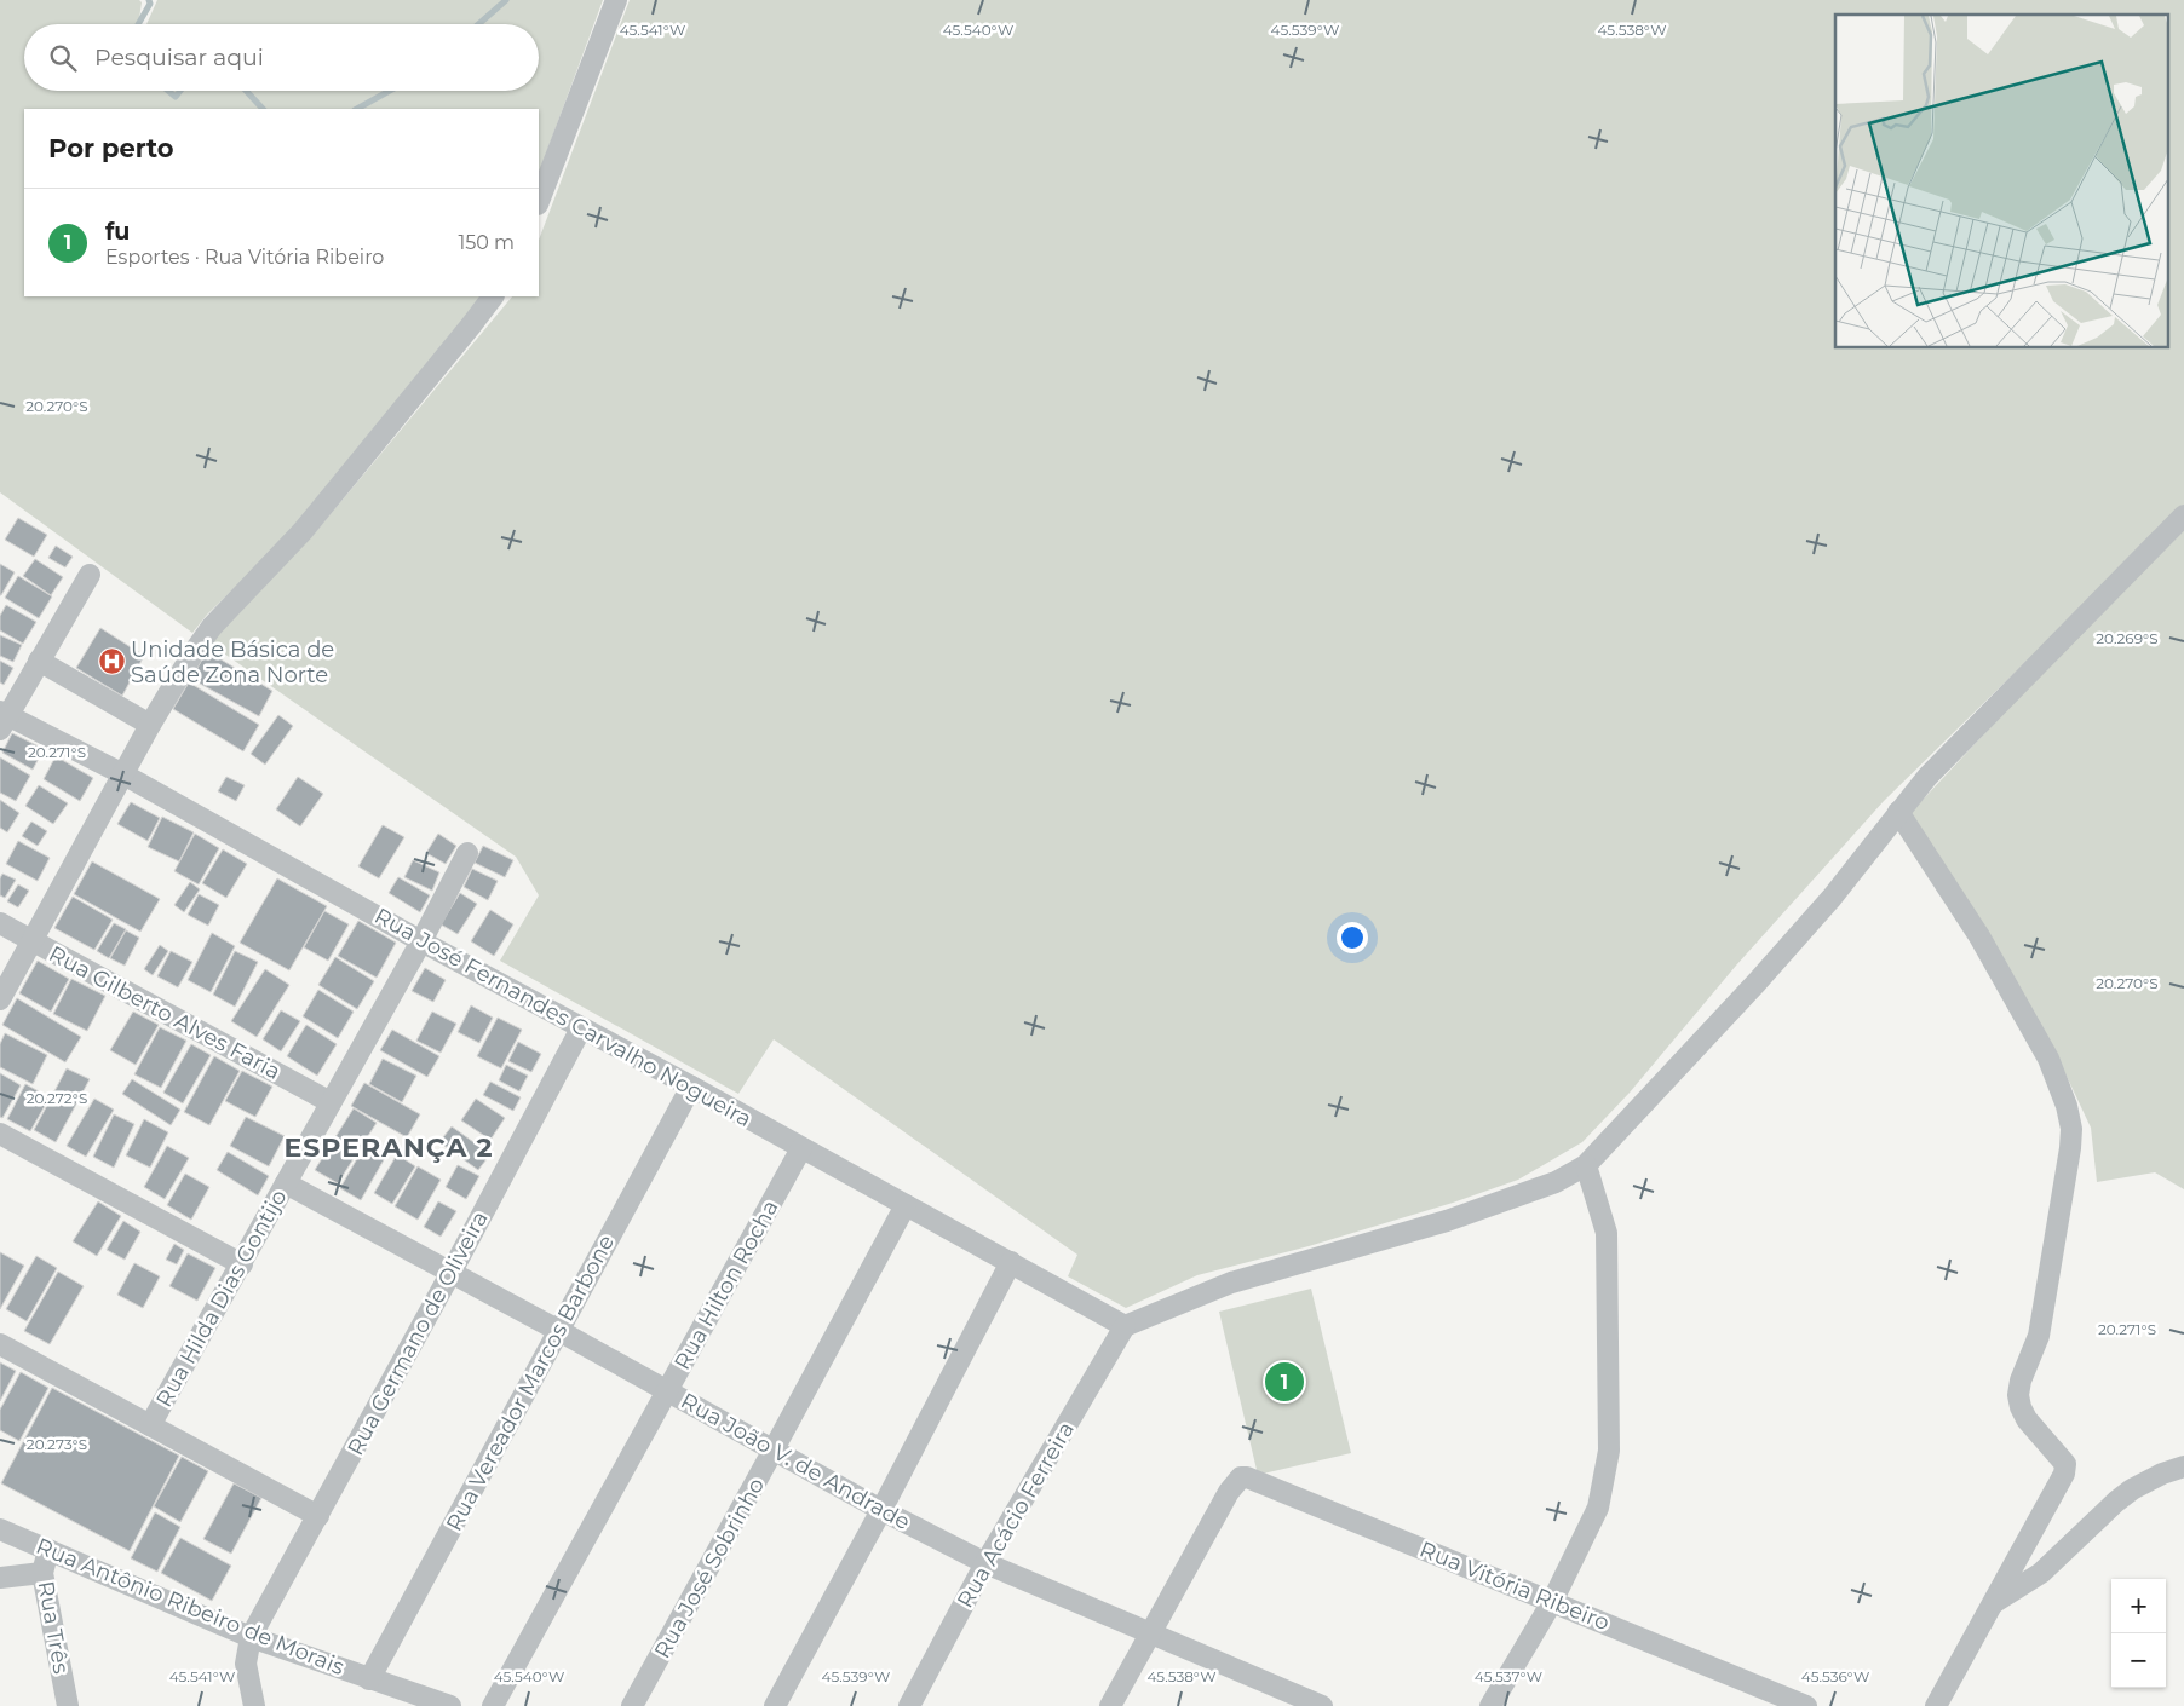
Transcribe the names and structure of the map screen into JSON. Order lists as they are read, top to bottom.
{
  "streets": {
    "street": [
      "Rua Gilberto Alves Faria",
      "Rua José Fernandes Carvalho Nogueira",
      "Rua Hilton Rocha",
      "Rua Hilda Dias Gontijo",
      "Rua Germano de Oliveira",
      "Rua Vereador Marcos Barbone",
      "Rua João V. de Andrade",
      "Rua Acácio Ferreira",
      "Rua José Sobrinho",
      "Rua Vitória Ribeiro",
      "Rua Antônio Ribeiro de Morais",
      "Rua Três"
    ]
  },
  "crossings": [
    ["Rua Gilberto Alves Faria", "Rua Hilda Dias Gontijo"],
    ["Rua José Fernandes Carvalho Nogueira", "Rua Hilton Rocha"],
    ["Rua José Fernandes Carvalho Nogueira", "Rua Hilda Dias Gontijo"],
    ["Rua José Fernandes Carvalho Nogueira", "Rua Germano de Oliveira"],
    ["Rua José Fernandes Carvalho Nogueira", "Rua Vereador Marcos Barbone"],
    ["Rua José Fernandes Carvalho Nogueira", "Rua Acácio Ferreira"],
    ["Rua José Fernandes Carvalho Nogueira", "Rua José Sobrinho"],
    ["Rua Hilton Rocha", "Rua João V. de Andrade"],
    ["Rua Hilda Dias Gontijo", "Rua João V. de Andrade"],
    ["Rua Germano de Oliveira", "Rua João V. de Andrade"],
    ["Rua Germano de Oliveira", "Rua Antônio Ribeiro de Morais"],
    ["Rua Vereador Marcos Barbone", "Rua João V. de Andrade"],
    ["Rua Vereador Marcos Barbone", "Rua Antônio Ribeiro de Morais"],
    ["Rua João V. de Andrade", "Rua Acácio Ferreira"],
    ["Rua João V. de Andrade", "Rua José Sobrinho"],
    ["Rua João V. de Andrade", "Rua Vitória Ribeiro"],
    ["Rua Antônio Ribeiro de Morais", "Rua Três"]
  ],
  "districts": ["ESPERANÇA 2"],
  "places": {
    "hospital": ["Unidade Básica de Saúde Zona Norte"]
  },
  "page": {
    "search": "Pesquisar aqui",
    "heading": "Por perto",
    "list": [
      {
        "mark": "1",
        "name": "fu",
        "note": "Esportes · Rua Vitória Ribeiro",
        "value": "150 m"
      }
    ],
    "pins": "1",
    "map_buttons": ["+", "−"]
  },
  "coordinates": [
    "45.541°W",
    "45.540°W",
    "45.539°W",
    "45.538°W",
    "20.270°S",
    "20.269°S",
    "20.271°S",
    "20.272°S",
    "20.273°S",
    "45.537°W",
    "45.536°W"
  ]
}
